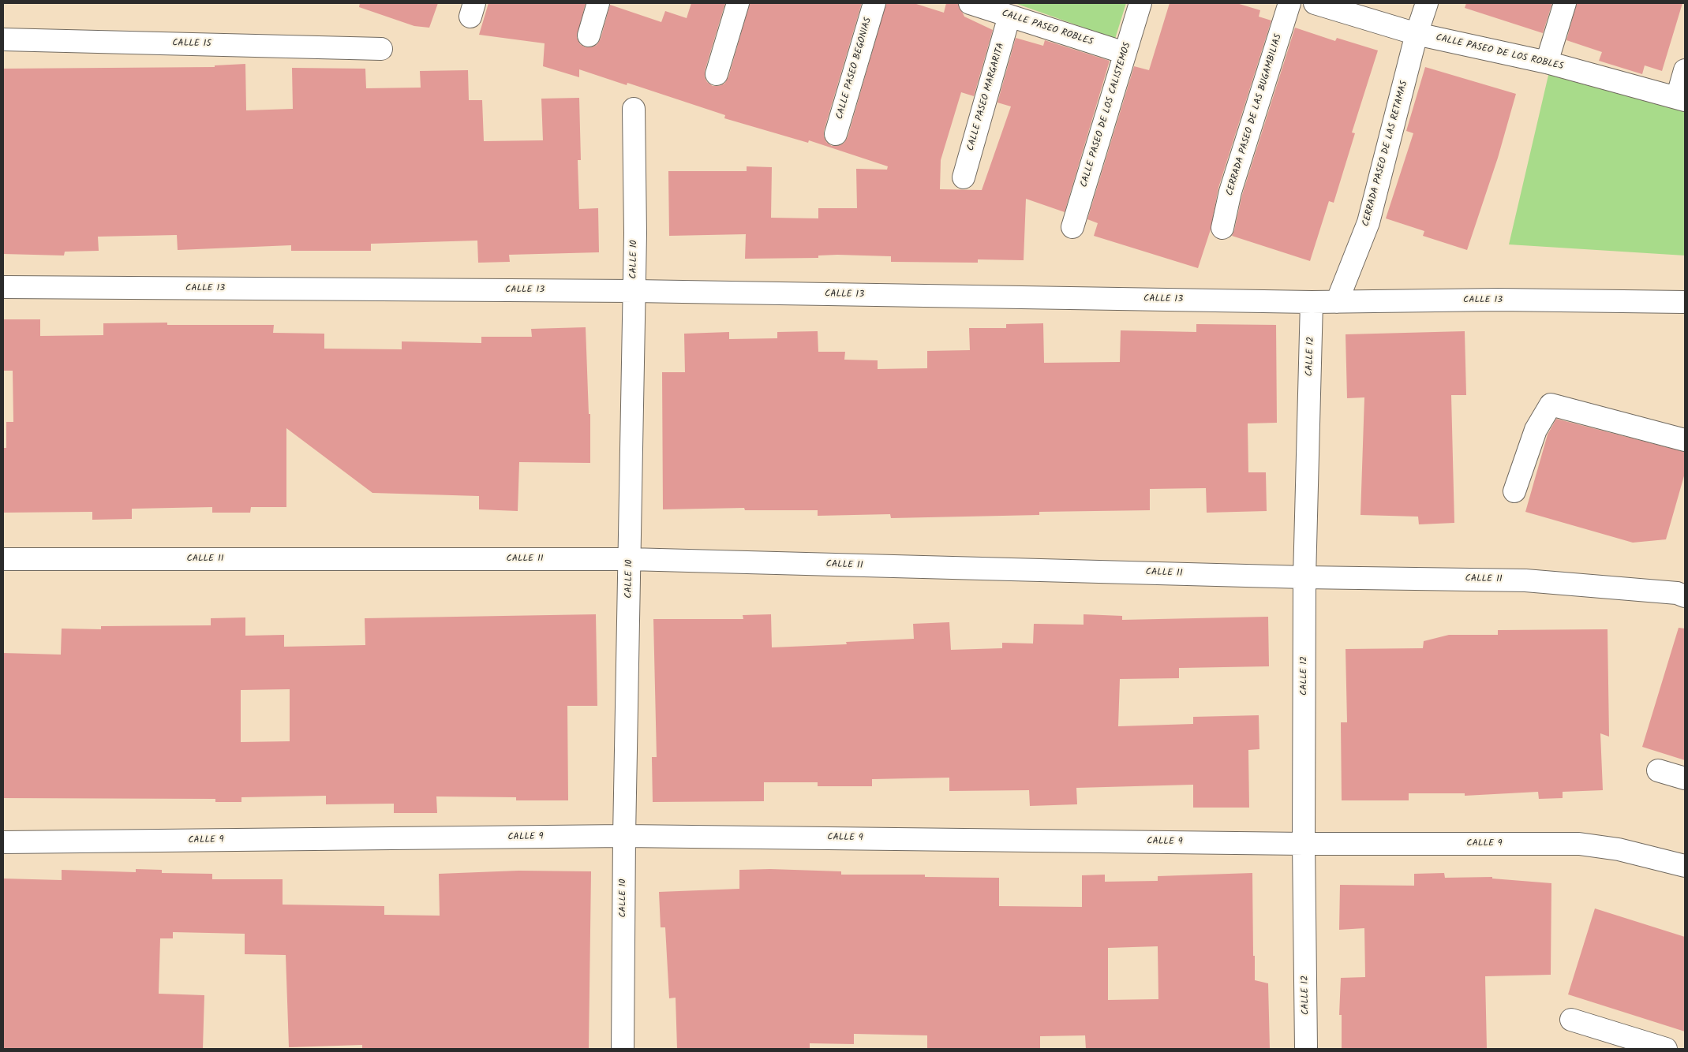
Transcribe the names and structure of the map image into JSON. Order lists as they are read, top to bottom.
{
  "streets": {
    "street": [
      "CALLE PASEO ROBLES",
      "CALLE 15",
      "CALLE PASEO DE LOS ROBLES",
      "CALLE PASEO BEGONIAS",
      "CALLE PASEO MARGARITA",
      "CALLE PASEO DE LOS CALISTEMOS",
      "CERRADA PASEO DE LAS BUGAMBILIAS",
      "CERRADA PASEO DE LAS RETAMAS",
      "CALLE 10",
      "CALLE 13",
      "CALLE 12",
      "CALLE 11",
      "CALLE 9"
    ]
  },
  "crossings": [
    ["CALLE PASEO ROBLES", "CALLE PASEO MARGARITA"],
    ["CALLE PASEO ROBLES", "CALLE PASEO DE LOS CALISTEMOS"],
    ["CALLE PASEO DE LOS ROBLES", "CERRADA PASEO DE LAS RETAMAS"],
    ["CERRADA PASEO DE LAS RETAMAS", "CALLE 13"],
    ["CALLE 10", "CALLE 13"],
    ["CALLE 10", "CALLE 11"],
    ["CALLE 10", "CALLE 9"],
    ["CALLE 13", "CALLE 12"],
    ["CALLE 12", "CALLE 11"],
    ["CALLE 12", "CALLE 9"]
  ]
}
